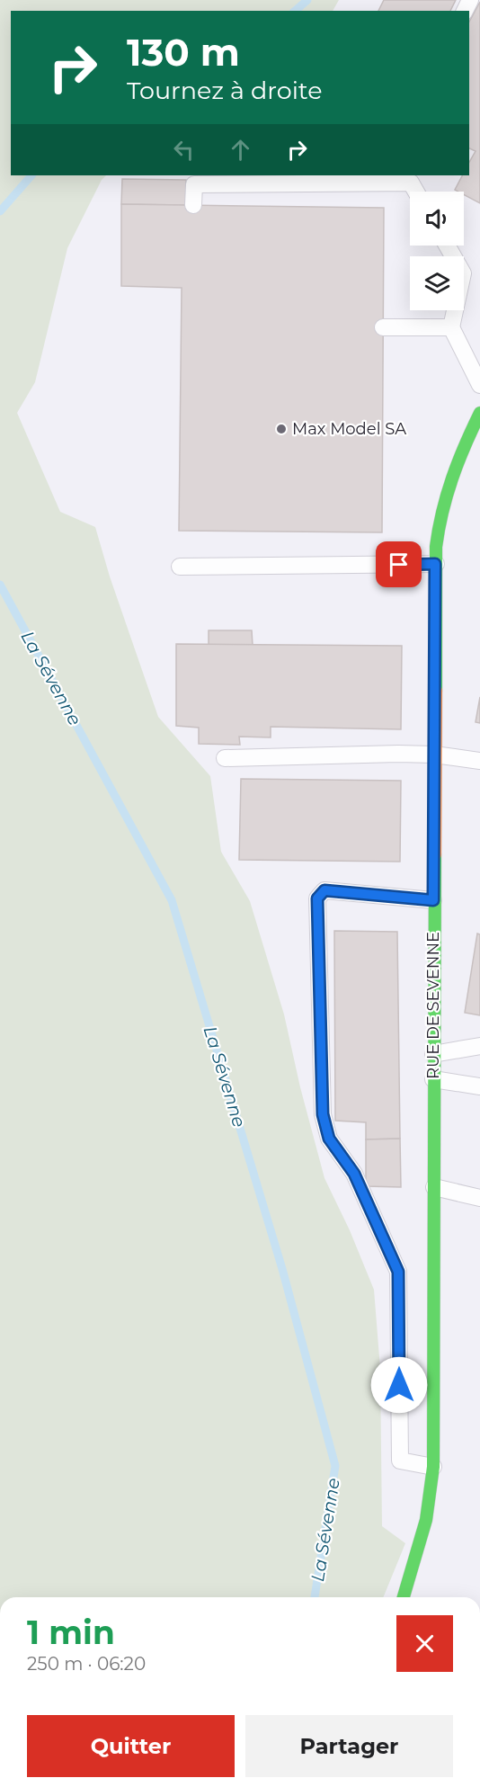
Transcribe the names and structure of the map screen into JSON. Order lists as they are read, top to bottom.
{
  "streets": {
    "street": ["RUE DE SEVENNE"]
  },
  "water": ["La Sévenne"],
  "places": ["Max Model SA"],
  "page": {
    "turn": ["130 m", "Tournez à droite"],
    "heading": ["1 min", "250 m · 06:20"],
    "buttons": ["Quitter", "Partager"]
  }
}
